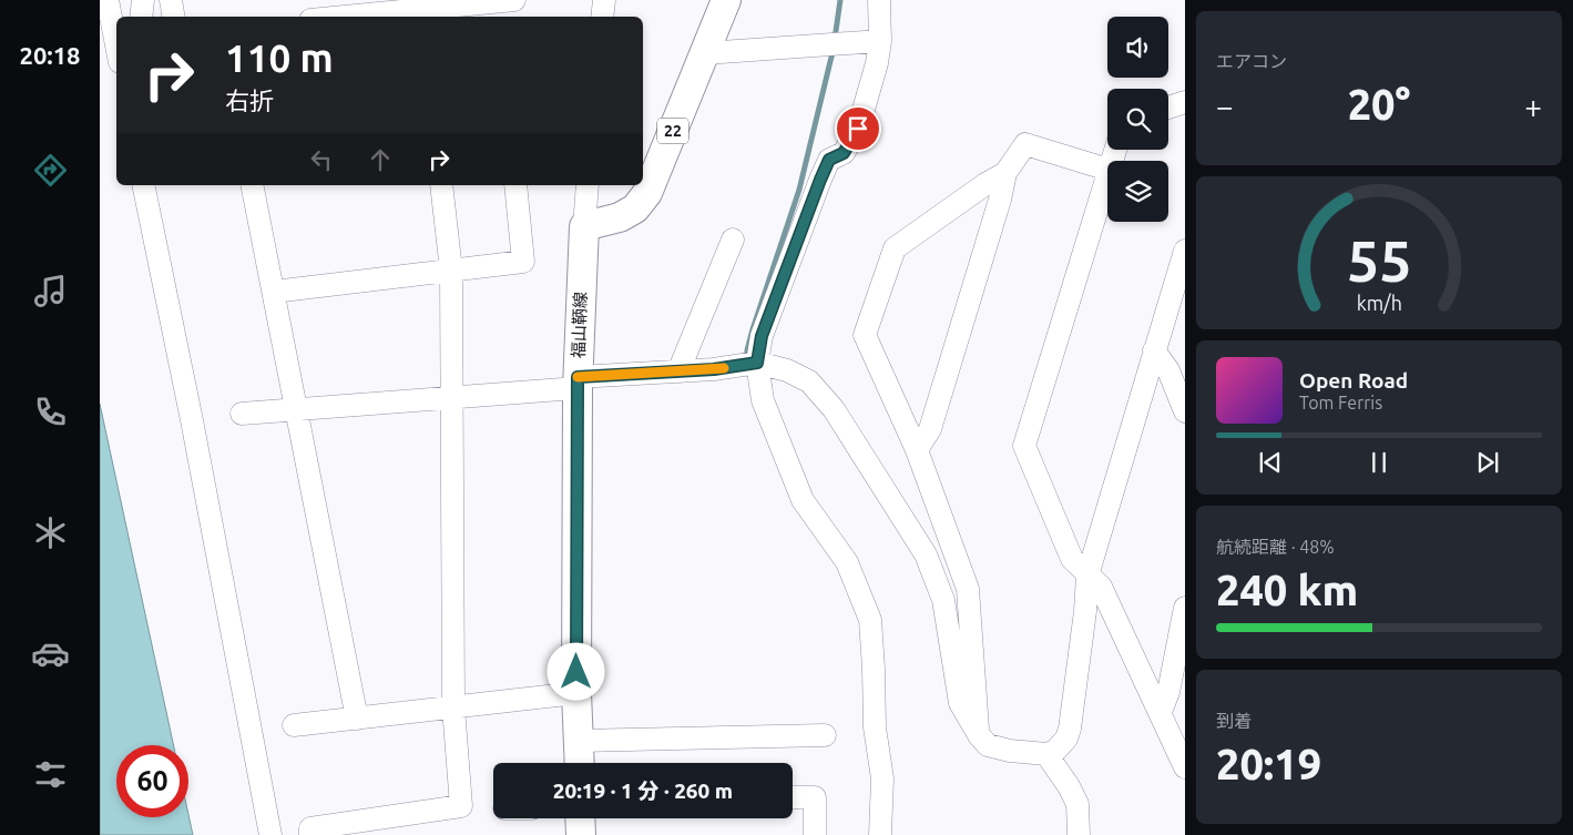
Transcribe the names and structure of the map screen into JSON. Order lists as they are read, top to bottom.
{
  "streets": {
    "main road": ["22", "福山鞆線"]
  },
  "crossings": [
    ["22", "福山鞆線"]
  ],
  "page": {
    "tabs": "20:18",
    "tile": [
      "エアコン",
      ["航続距離 · 48%", "240 km"],
      ["到着", "20:19"]
    ],
    "turn": ["110 m", "右折"],
    "heat": ["−", "20°", "+"],
    "song": ["Open Road", "Tom Ferris"],
    "limit": "60",
    "trip": "20:19 · 1 分 · 260 m",
    "gauge": ["55", "km/h"]
  }
}
